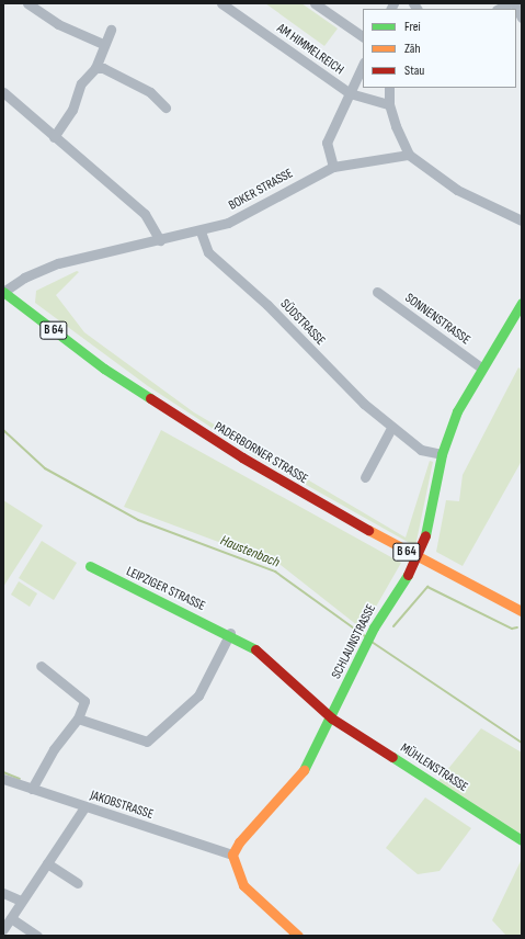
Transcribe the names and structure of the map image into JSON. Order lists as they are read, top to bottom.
{
  "streets": {
    "street": [
      "AM HIMMELREICH",
      "BOKER STRASSE",
      "SONNENSTRASSE",
      "SÜDSTRASSE",
      "B 64",
      "PADERBORNER STRASSE",
      "LEIPZIGER STRASSE",
      "SCHLAUNSTRASSE",
      "MÜHLENSTRASSE",
      "JAKOBSTRASSE"
    ]
  },
  "crossings": [
    ["BOKER STRASSE", "SÜDSTRASSE"],
    ["BOKER STRASSE", "PADERBORNER STRASSE"],
    ["SONNENSTRASSE", "SCHLAUNSTRASSE"],
    ["SÜDSTRASSE", "SCHLAUNSTRASSE"],
    ["LEIPZIGER STRASSE", "SCHLAUNSTRASSE"],
    ["LEIPZIGER STRASSE", "MÜHLENSTRASSE"],
    ["SCHLAUNSTRASSE", "MÜHLENSTRASSE"],
    ["SCHLAUNSTRASSE", "JAKOBSTRASSE"]
  ],
  "water": ["Haustenbach"],
  "legend": ["Frei", "Zäh", "Stau"]
}
